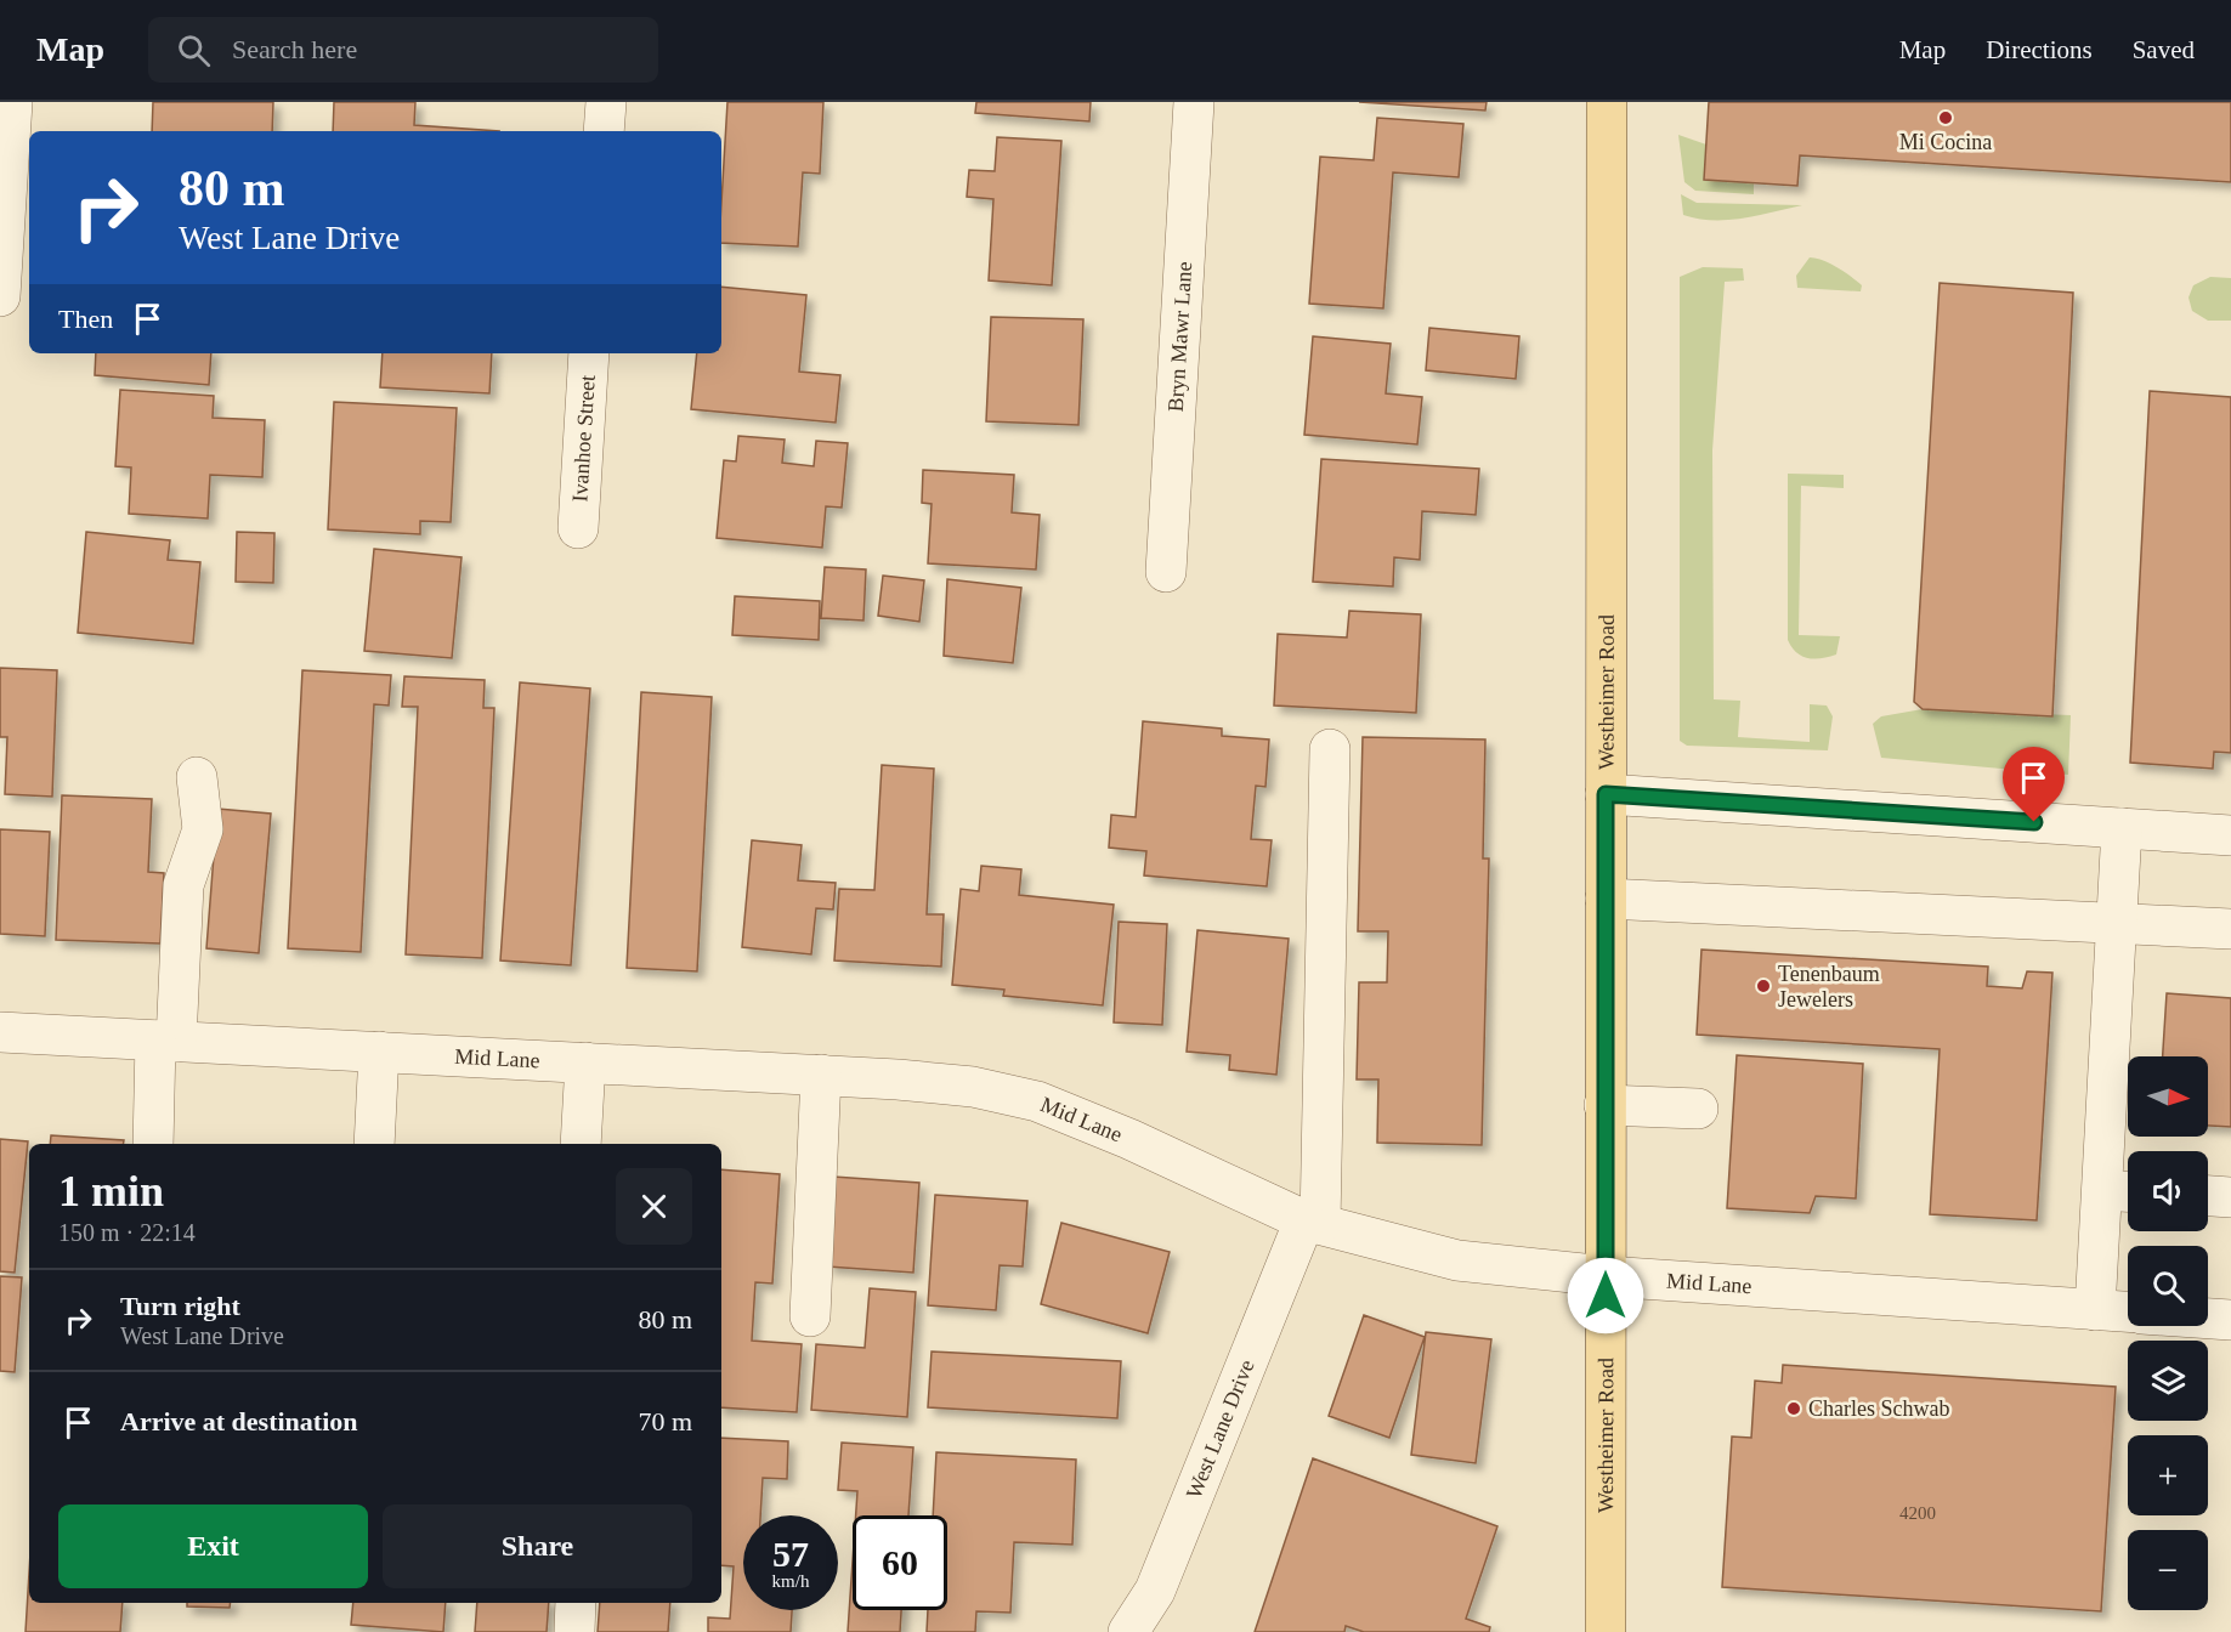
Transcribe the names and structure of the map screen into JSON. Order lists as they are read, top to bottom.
{
  "streets": {
    "main road": ["Westheimer Road"],
    "street": [
      "Bryn Mawr Lane",
      "Ivanhoe Street",
      "Mid Lane",
      "West Lane Drive"
    ]
  },
  "crossings": [
    ["Westheimer Road", "Mid Lane"],
    ["Mid Lane", "West Lane Drive"]
  ],
  "places": ["Mi Cocina", "Tenenbaum Jewelers", "Charles Schwab"],
  "house_numbers": ["4200"],
  "north": "right",
  "page": {
    "header": "Map",
    "search": "Search here",
    "nav": ["Map", "Directions", "Saved"],
    "turn": ["80 m", "West Lane Drive"],
    "then": "Then",
    "map_buttons": ["+", "−"],
    "heading": ["1 min", "150 m · 22:14"],
    "list": [
      {
        "name": "Turn right",
        "note": "West Lane Drive",
        "value": "80 m"
      },
      {
        "name": "Arrive at destination",
        "value": "70 m"
      }
    ],
    "buttons": ["Exit", "Share"],
    "speed": "57 km/h",
    "limit": "60"
  }
}
